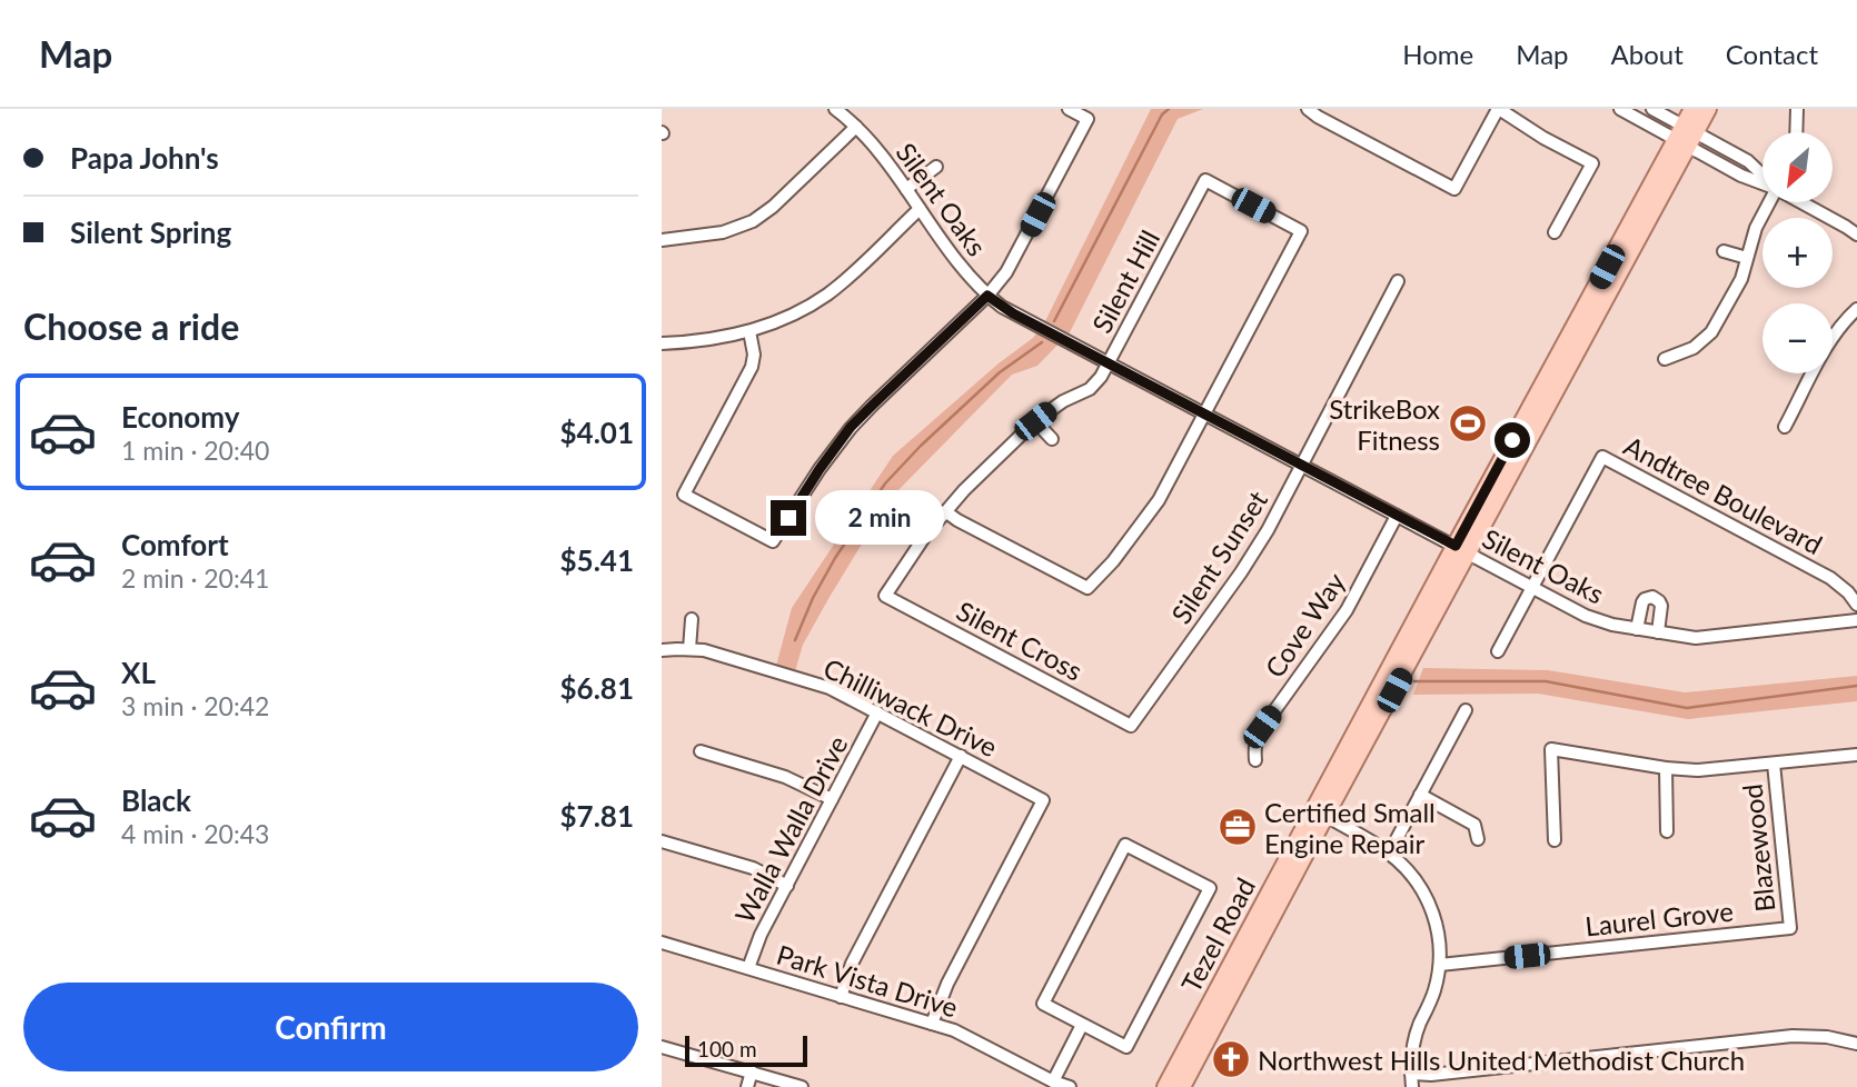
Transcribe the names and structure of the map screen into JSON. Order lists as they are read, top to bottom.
{
  "streets": {
    "main road": ["Tezel Road"],
    "street": [
      "Silent Oaks",
      "Silent Hill",
      "Andtree Boulevard",
      "Silent Sunset",
      "Cove Way",
      "Silent Cross",
      "Chilliwack Drive",
      "Walla Walla Drive",
      "Blazewood",
      "Laurel Grove",
      "Park Vista Drive"
    ]
  },
  "crossings": [
    ["Silent Oaks", "Silent Hill"],
    ["Silent Oaks", "Andtree Boulevard"],
    ["Silent Oaks", "Silent Sunset"],
    ["Silent Oaks", "Cove Way"],
    ["Silent Oaks", "Tezel Road"],
    ["Silent Hill", "Silent Cross"],
    ["Silent Sunset", "Silent Cross"],
    ["Chilliwack Drive", "Walla Walla Drive"],
    ["Chilliwack Drive", "Park Vista Drive"],
    ["Walla Walla Drive", "Park Vista Drive"],
    ["Blazewood", "Laurel Grove"]
  ],
  "places": {
    "sports": ["StrikeBox Fitness"],
    "office": ["Certified Small Engine Repair"],
    "church": ["Northwest Hills United Methodist Church"]
  },
  "scale_bar": "100 m",
  "north": "bottom left",
  "page": {
    "header": "Map",
    "nav": [
      "Home",
      "Map",
      "About",
      "Contact"
    ],
    "banner": ["Papa John's", "Silent Spring"],
    "map_buttons": ["+", "−"],
    "heading": "Choose a ride",
    "list": [
      {
        "name": "Economy",
        "note": "1 min · 20:40",
        "value": "$4.01"
      },
      {
        "name": "Comfort",
        "note": "2 min · 20:41",
        "value": "$5.41"
      },
      {
        "name": "XL",
        "note": "3 min · 20:42",
        "value": "$6.81"
      },
      {
        "name": "Black",
        "note": "4 min · 20:43",
        "value": "$7.81"
      }
    ],
    "bubble": "2 min",
    "buttons": "Confirm",
    "scale": "100 m"
  }
}
